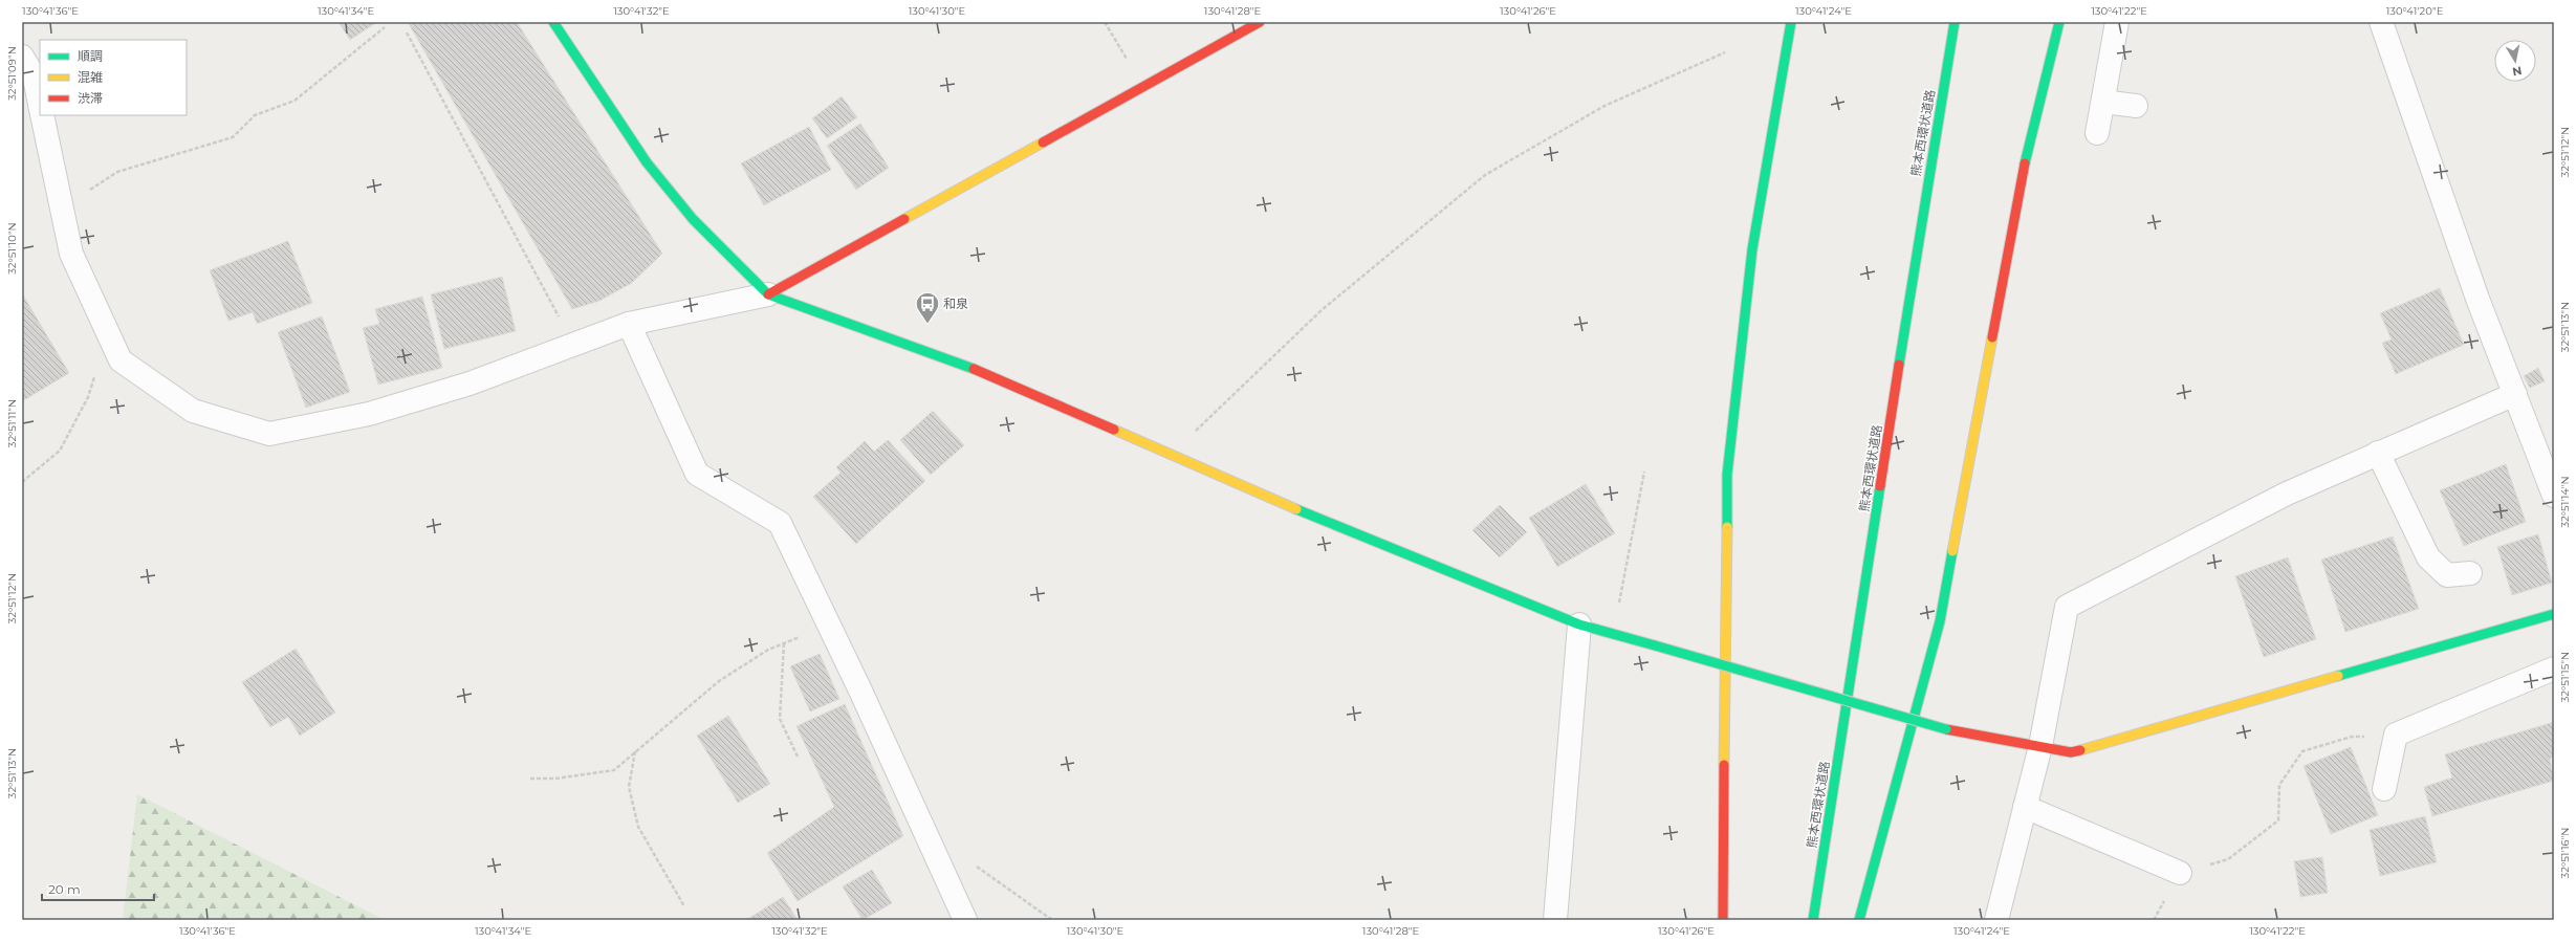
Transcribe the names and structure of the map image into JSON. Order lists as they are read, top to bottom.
{
  "streets": {
    "main road": ["熊本西環状道路"]
  },
  "places": {
    "bus stop": ["和泉"]
  },
  "legend": ["順調", "混雑", "渋滞"],
  "scale_bar": "20 m",
  "north": "bottom",
  "coordinates": [
    "130°41'36\"E",
    "130°41'34\"E",
    "130°41'32\"E",
    "130°41'30\"E",
    "130°41'28\"E",
    "130°41'26\"E",
    "130°41'24\"E",
    "130°41'22\"E",
    "130°41'20\"E",
    "32°51'09\"N",
    "32°51'12\"N",
    "32°51'10\"N",
    "32°51'13\"N",
    "32°51'11\"N",
    "32°51'14\"N",
    "32°51'15\"N",
    "32°51'16\"N"
  ]
}
